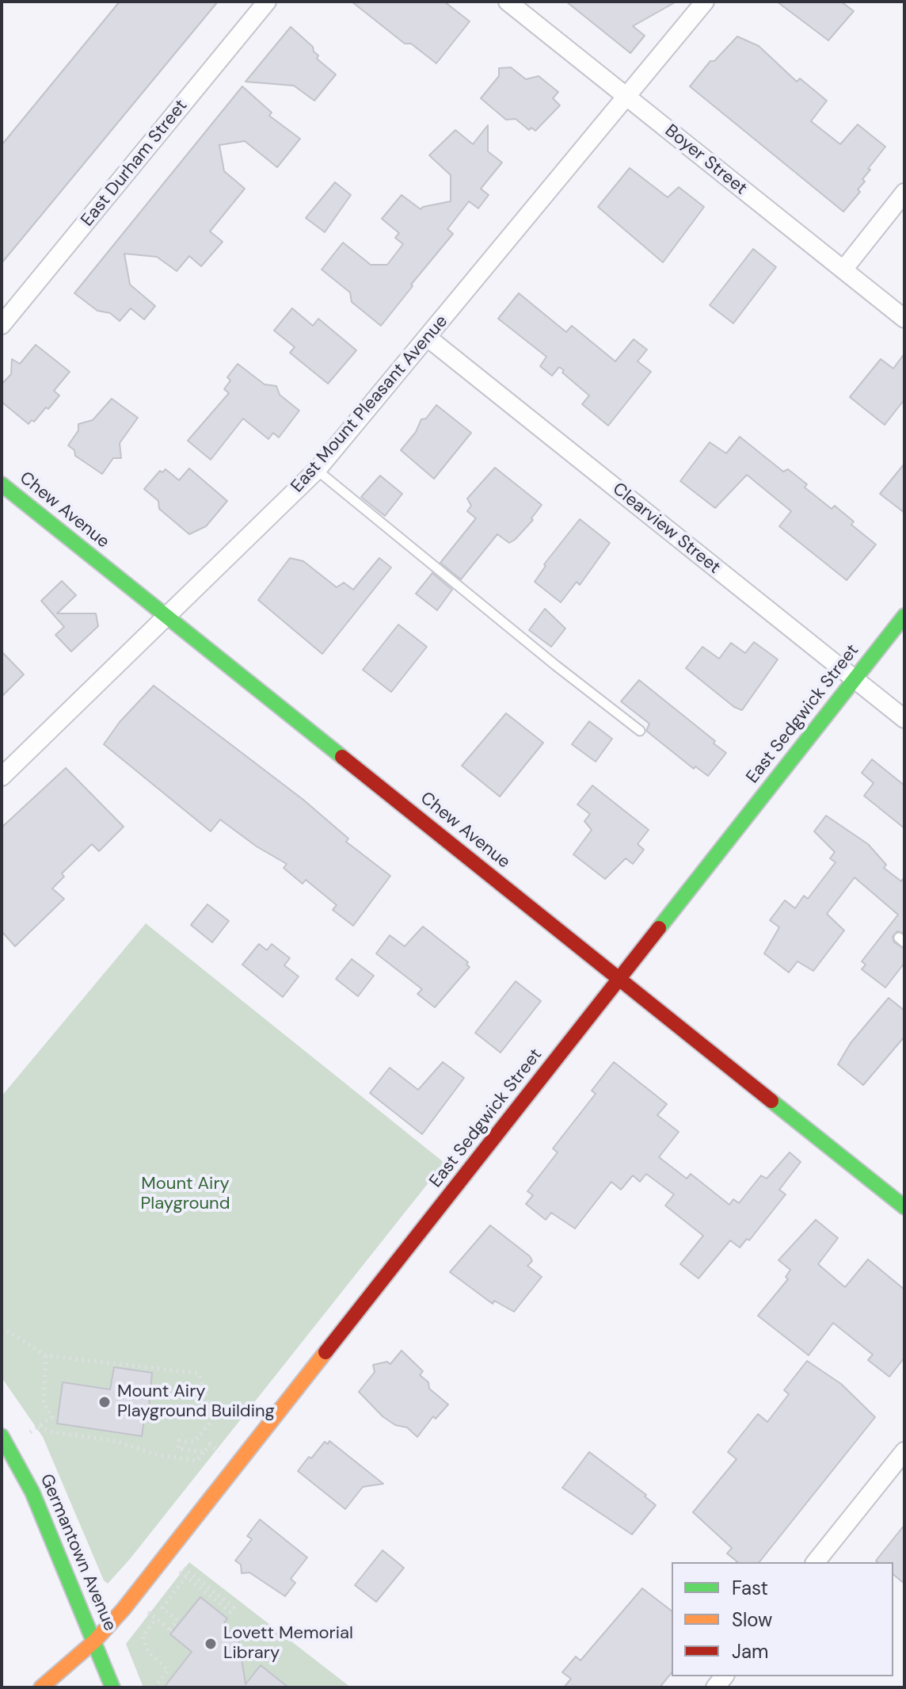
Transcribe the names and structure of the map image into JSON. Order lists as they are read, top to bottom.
{
  "streets": {
    "street": [
      "Boyer Street",
      "East Durham Street",
      "East Mount Pleasant Avenue",
      "Chew Avenue",
      "Clearview Street",
      "East Sedgwick Street",
      "Germantown Avenue"
    ]
  },
  "crossings": [
    ["Boyer Street", "East Mount Pleasant Avenue"],
    ["East Mount Pleasant Avenue", "Chew Avenue"],
    ["East Mount Pleasant Avenue", "Clearview Street"],
    ["Chew Avenue", "East Sedgwick Street"],
    ["Clearview Street", "East Sedgwick Street"],
    ["East Sedgwick Street", "Germantown Avenue"]
  ],
  "parks": ["Mount Airy Playground"],
  "places": ["Mount Airy Playground Building", "Lovett Memorial Library"],
  "legend": ["Fast", "Slow", "Jam"]
}
